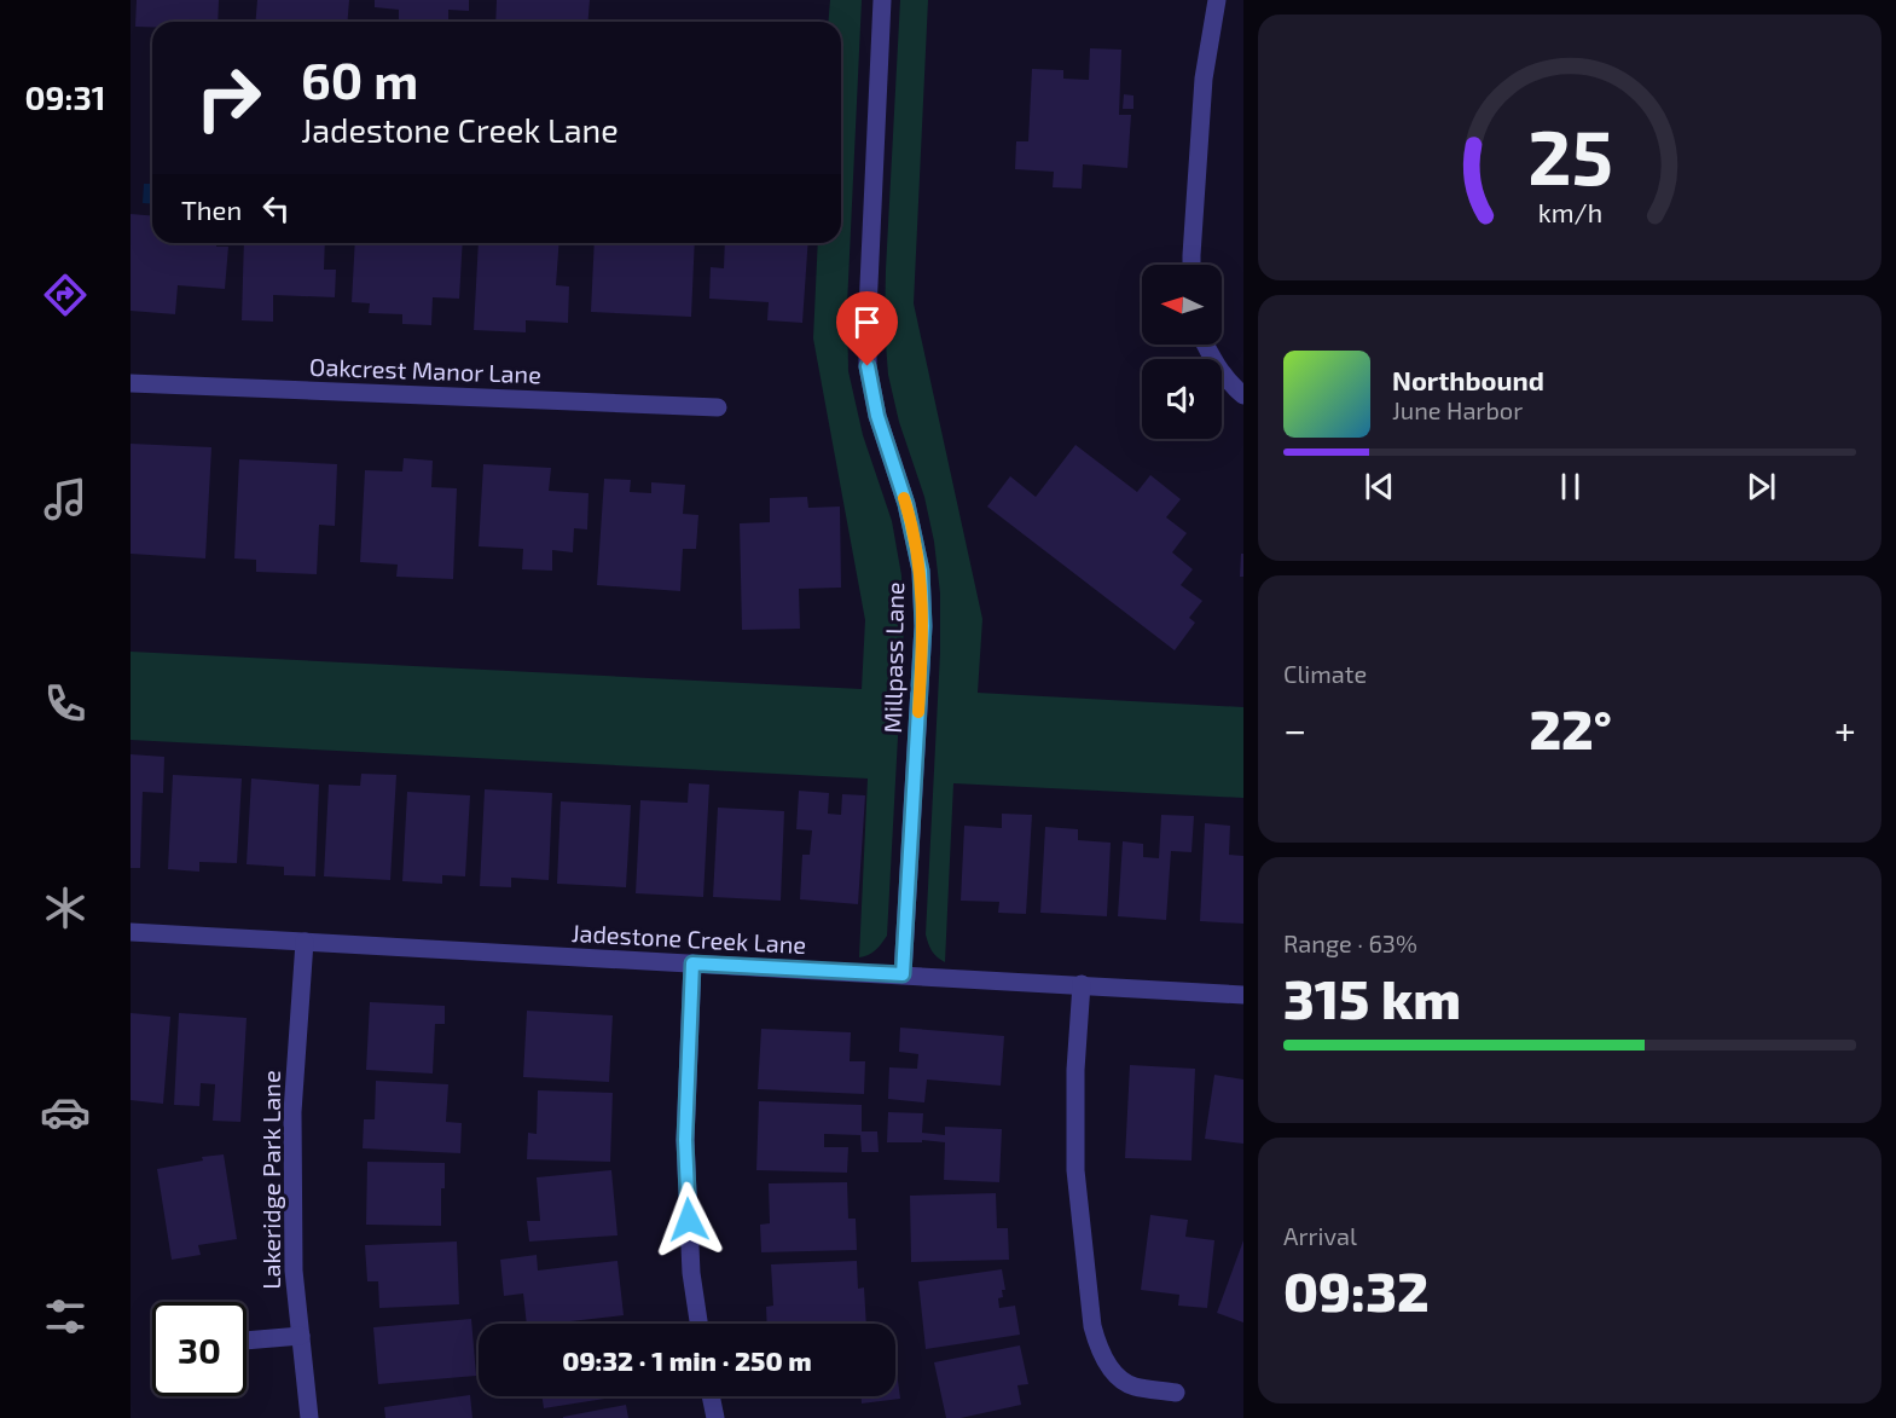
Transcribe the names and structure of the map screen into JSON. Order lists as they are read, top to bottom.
{
  "streets": {
    "street": [
      "Oakcrest Manor Lane",
      "Millpass Lane",
      "Jadestone Creek Lane",
      "Lakeridge Park Lane"
    ]
  },
  "crossings": [
    ["Millpass Lane", "Jadestone Creek Lane"],
    ["Jadestone Creek Lane", "Lakeridge Park Lane"]
  ],
  "north": "left",
  "page": {
    "tabs": "09:31",
    "turn": ["60 m", "Jadestone Creek Lane"],
    "then": "Then",
    "song": ["Northbound", "June Harbor"],
    "tile": [
      "Climate",
      ["Range · 63%", "315 km"],
      ["Arrival", "09:32"]
    ],
    "heat": ["−", "22°", "+"],
    "limit": "30",
    "trip": "09:32 · 1 min · 250 m",
    "gauge": ["25", "km/h"]
  }
}
